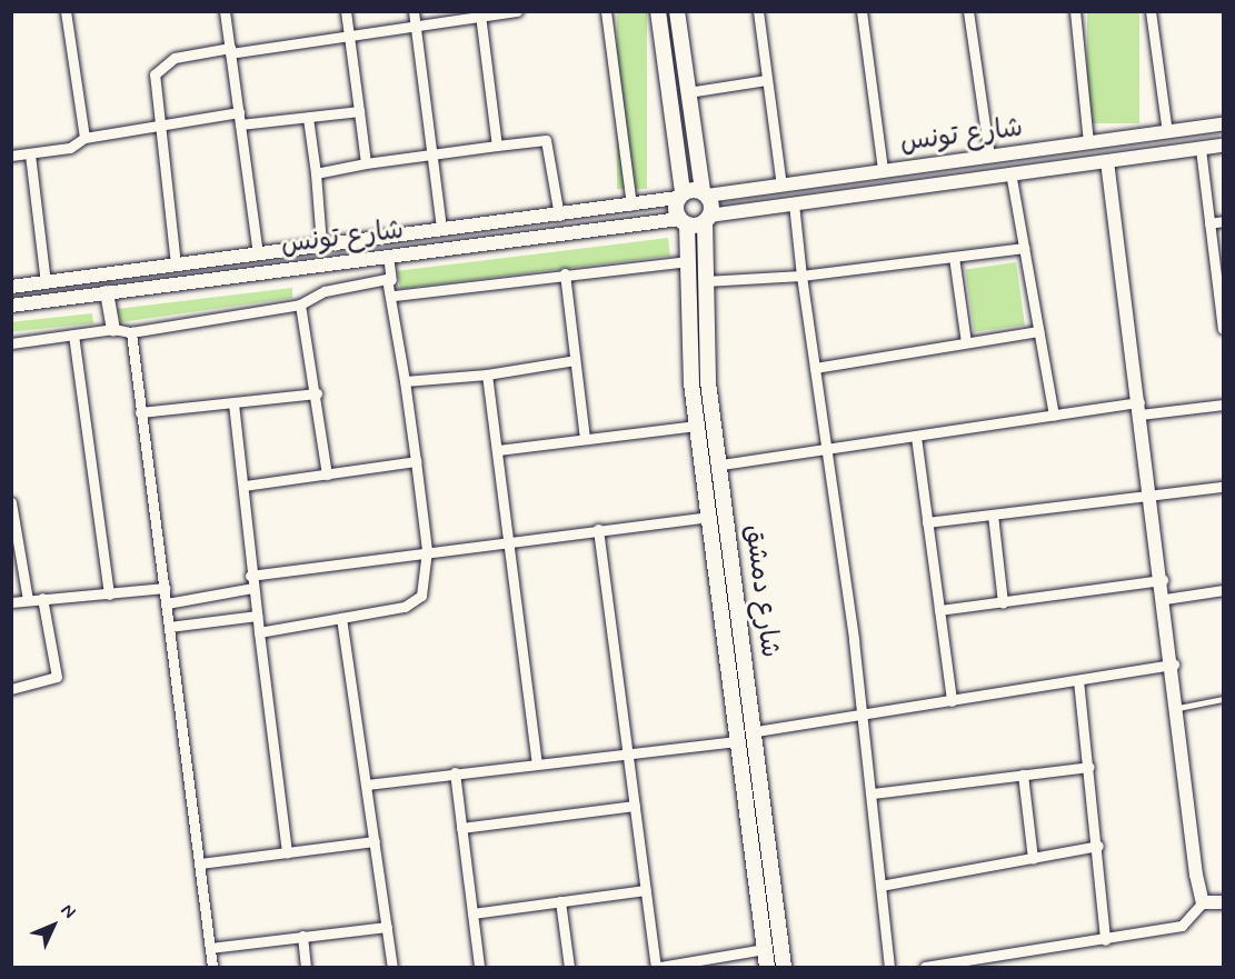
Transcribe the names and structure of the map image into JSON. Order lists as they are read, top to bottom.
{
  "streets": {
    "main road": ["شارع دمشق"],
    "street": ["شارع تونس"]
  },
  "crossings": [
    ["شارع تونس", "شارع دمشق"]
  ],
  "north": "top right"
}
